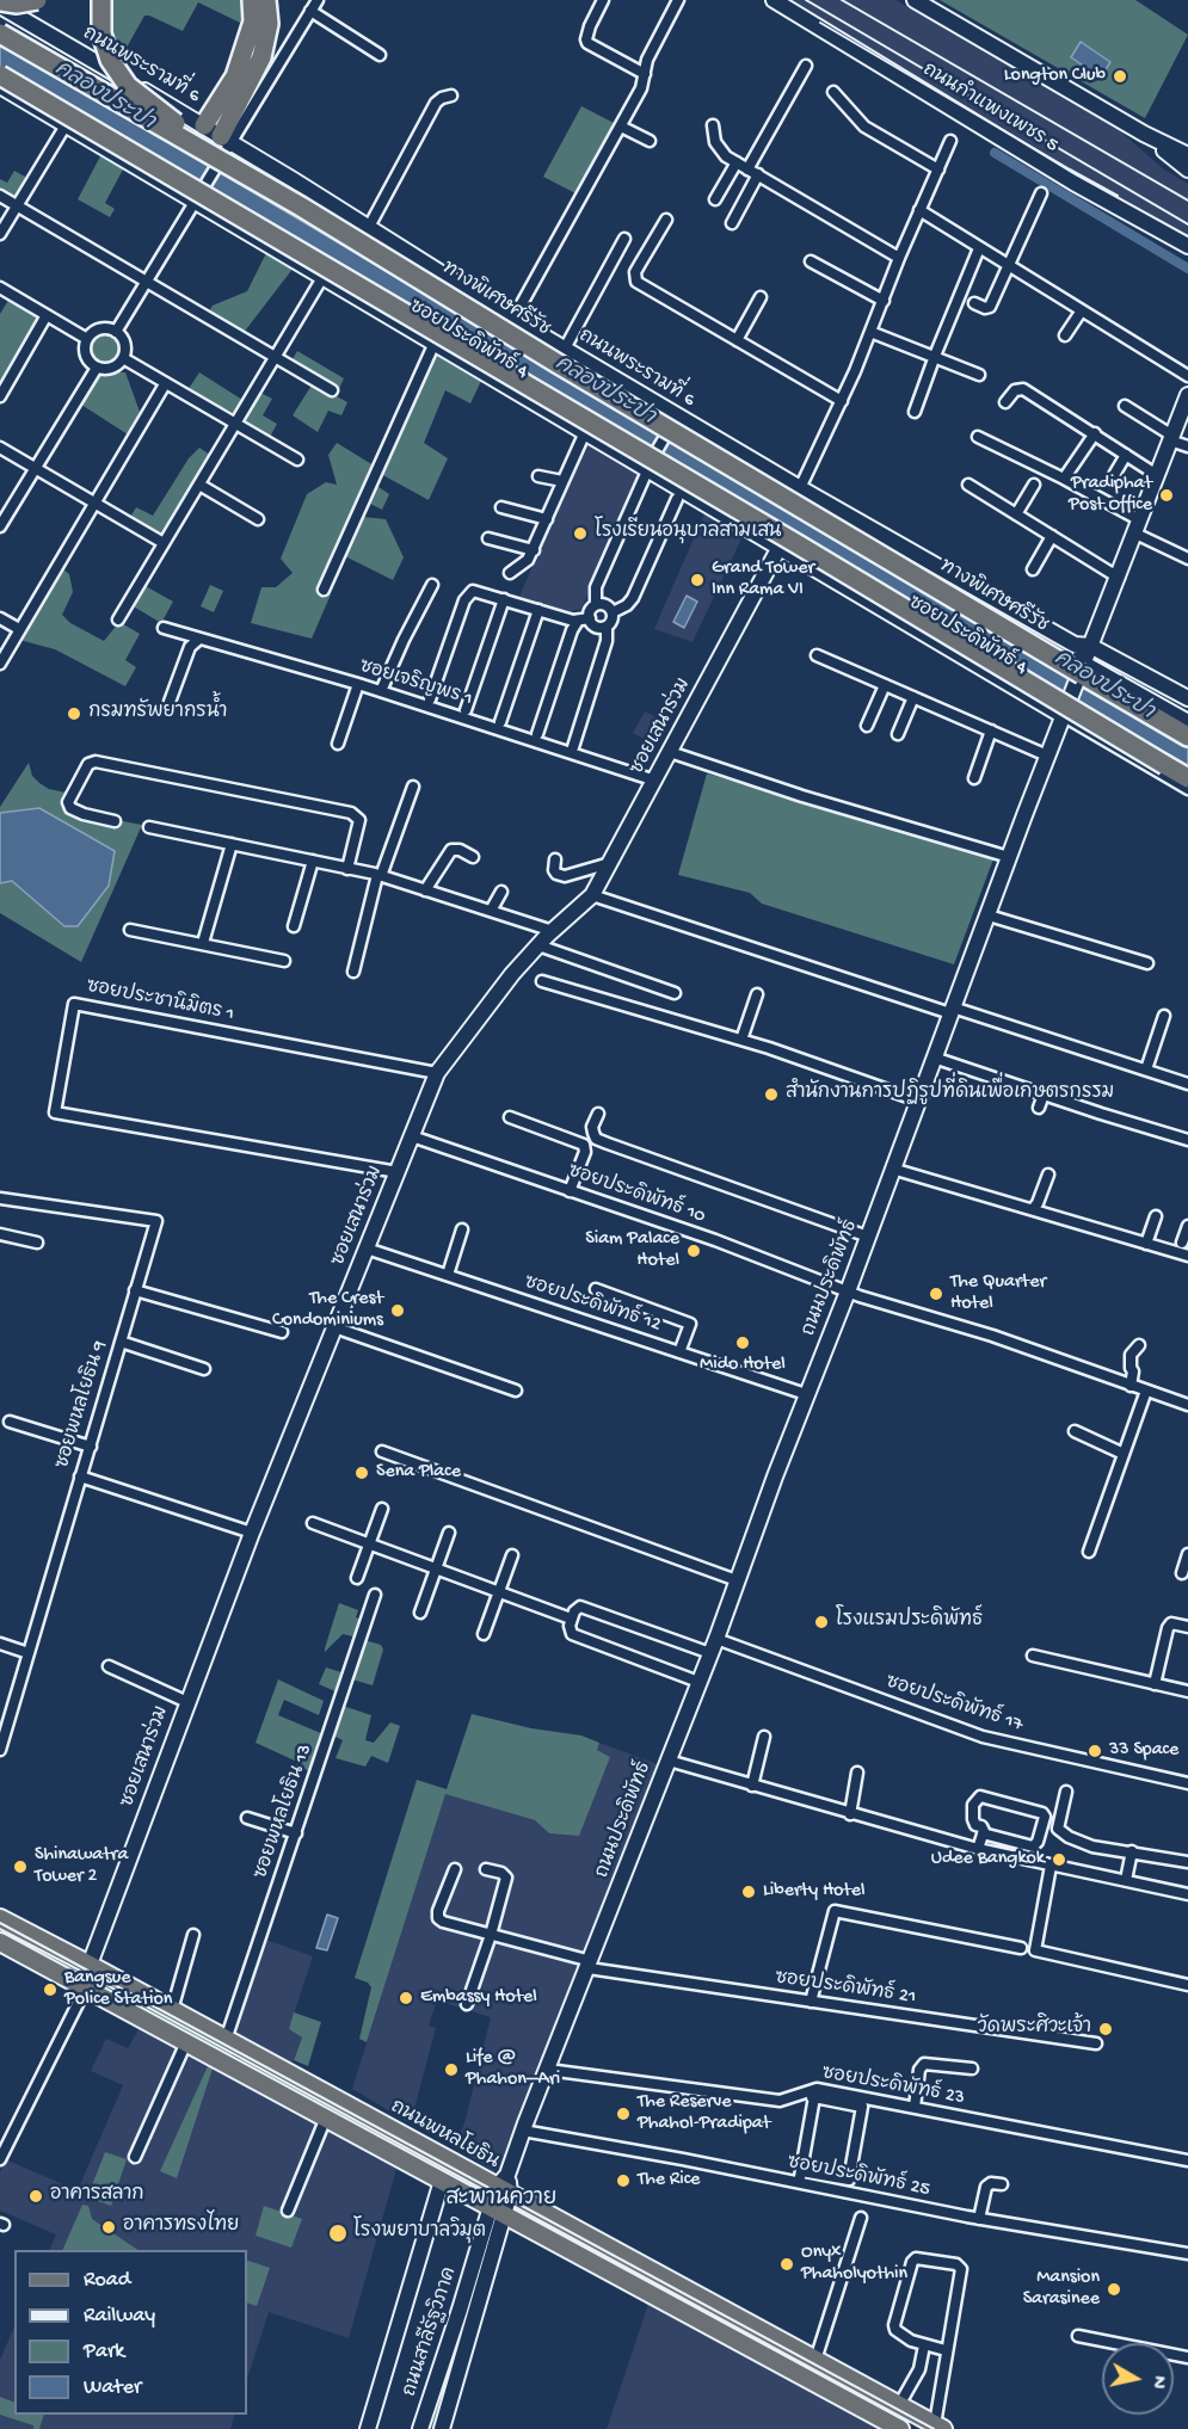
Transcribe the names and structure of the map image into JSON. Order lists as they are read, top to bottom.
{
  "streets": {
    "highway": ["ทางพิเศษศรีรัช"],
    "main road": ["ถนนพหลโยธิน"],
    "street": [
      "ถนนพระรามที่ 6",
      "ถนนกำแพงเพชร 5",
      "ซอยประดิพัทธ์ 4",
      "ซอยเจริญพร 1",
      "ซอยเสนาร่วม",
      "ซอยประชานิมิตร 1",
      "ซอยประดิพัทธ์ 10",
      "ถนนประดิพัทธ์",
      "ซอยประดิพัทธ์ 12",
      "ซอยพหลโยธิน 9",
      "ซอยประดิพัทธ์ 17",
      "ซอยพหลโยธิน 13",
      "ซอยประดิพัทธ์ 21",
      "ซอยประดิพัทธ์ 23",
      "ซอยประดิพัทธ์ 25",
      "ถนนสาลีรัฐวิภาค"
    ]
  },
  "crossings": [
    ["ถนนพระรามที่ 6", "ทางพิเศษศรีรัช"],
    ["ถนนพระรามที่ 6", "ถนนประดิพัทธ์"],
    ["ซอยประดิพัทธ์ 4", "ซอยเสนาร่วม"],
    ["ซอยประดิพัทธ์ 4", "ถนนประดิพัทธ์"],
    ["ซอยเจริญพร 1", "ซอยเสนาร่วม"],
    ["ซอยเสนาร่วม", "ซอยประชานิมิตร 1"],
    ["ซอยเสนาร่วม", "ซอยประดิพัทธ์ 10"],
    ["ซอยเสนาร่วม", "ซอยประดิพัทธ์ 12"],
    ["ซอยเสนาร่วม", "ถนนพหลโยธิน"],
    ["ซอยประดิพัทธ์ 10", "ถนนประดิพัทธ์"],
    ["ถนนประดิพัทธ์", "ซอยประดิพัทธ์ 12"],
    ["ถนนประดิพัทธ์", "ซอยประดิพัทธ์ 17"],
    ["ถนนประดิพัทธ์", "ซอยประดิพัทธ์ 21"],
    ["ถนนประดิพัทธ์", "ซอยประดิพัทธ์ 23"],
    ["ถนนประดิพัทธ์", "ถนนพหลโยธิน"],
    ["ถนนประดิพัทธ์", "ซอยประดิพัทธ์ 25"],
    ["ถนนประดิพัทธ์", "ถนนสาลีรัฐวิภาค"],
    ["ซอยพหลโยธิน 13", "ถนนพหลโยธิน"],
    ["ถนนพหลโยธิน", "ถนนสาลีรัฐวิภาค"]
  ],
  "districts": ["สะพานควาย"],
  "water": ["คลองประปา"],
  "places": [
    "Longton Club",
    "Pradiphat Post Office",
    "โรงเรียนอนุบาลสามเสน",
    "Grand Tower Inn Rama VI",
    "กรมทรัพยากรน้ำ",
    "สำนักงานการปฏิรูปที่ดินเพื่อเกษตรกรรม",
    "Siam Palace Hotel",
    "The Quarter Hotel",
    "The Crest Condominiums",
    "Mido Hotel",
    "Sena Place",
    "โรงแรมประดิพัทธ์",
    "33 Space",
    "Udee Bangkok",
    "Shinawatra Tower 2",
    "Liberty Hotel",
    "Bangsue Police Station",
    "Embassy Hotel",
    "วัดพระศิวะเจ้า",
    "Life @ Phahon–Ari",
    "The Reserve Phahol-Pradipat",
    "The Rice",
    "อาคารสลาก",
    "อาคารทรงไทย",
    "โรงพยาบาลวิมุต",
    "Onyx Phaholyothin",
    "Mansion Sarasinee"
  ],
  "legend": [
    "Road",
    "Railway",
    "Park",
    "Water"
  ],
  "north": "right"
}
